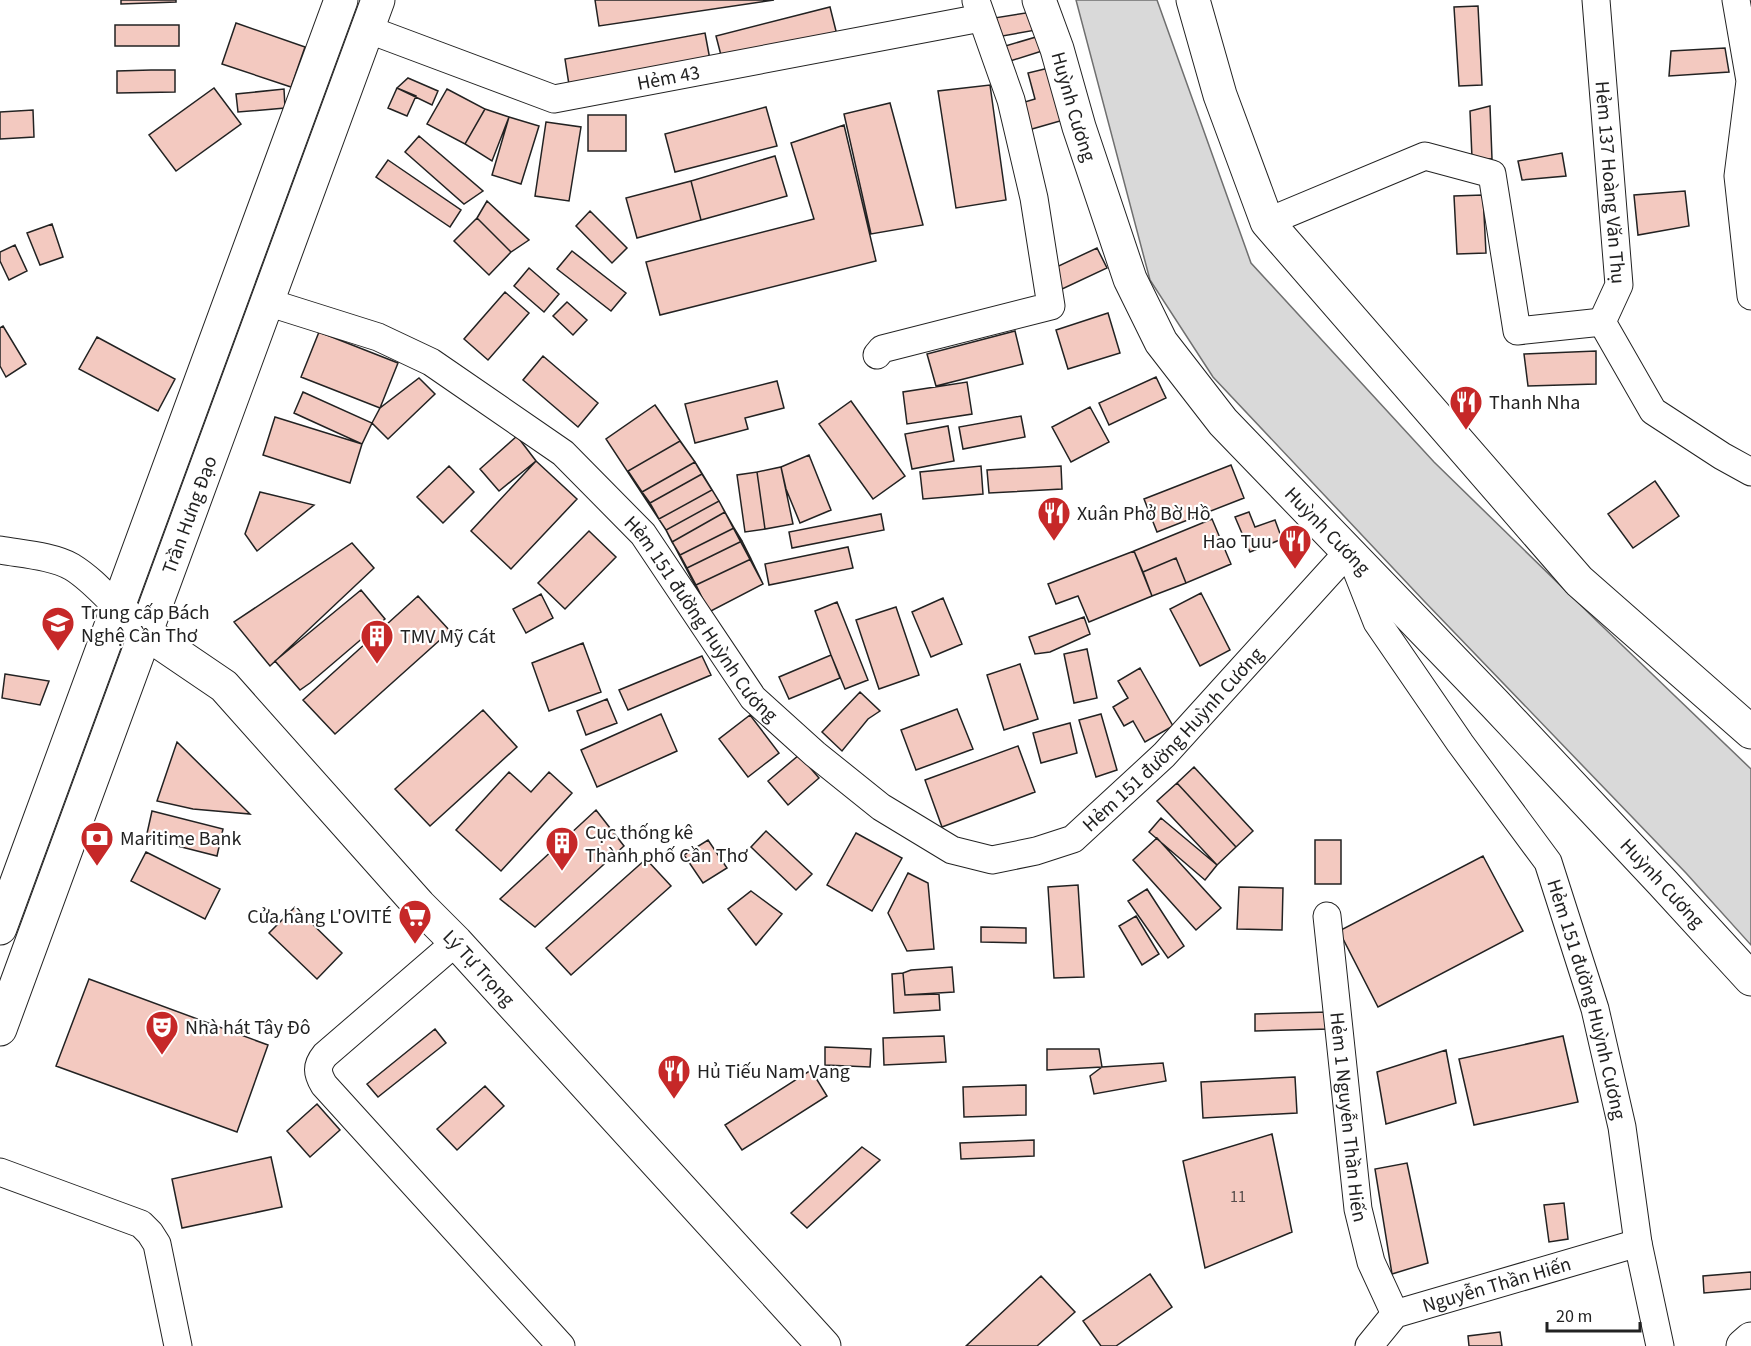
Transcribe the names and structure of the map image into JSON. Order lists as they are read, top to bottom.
{
  "streets": {
    "main road": ["Huỳnh Cương", "Trần Hưng Đạo", "Lý Tự Trọng"],
    "street": [
      "Hẻm 43",
      "Hẻm 137 Hoàng Văn Thụ",
      "Hẻm 151 đường Huỳnh Cương",
      "Hẻm 1 Nguyễn Thần Hiến",
      "Nguyễn Thần Hiến"
    ]
  },
  "crossings": [
    ["Hẻm 43", "Trần Hưng Đạo"],
    ["Huỳnh Cương", "Hẻm 151 đường Huỳnh Cương"],
    ["Trần Hưng Đạo", "Hẻm 151 đường Huỳnh Cương"],
    ["Trần Hưng Đạo", "Lý Tự Trọng"],
    ["Hẻm 151 đường Huỳnh Cương", "Nguyễn Thần Hiến"],
    ["Hẻm 1 Nguyễn Thần Hiến", "Nguyễn Thần Hiến"]
  ],
  "places": {
    "restaurant": [
      "Thanh Nha",
      "Xuân Phở Bờ Hồ",
      "Hao Tuu",
      "Hủ Tiếu Nam Vang"
    ],
    "school or university": ["Trung cấp Bách Nghệ Cần Thơ"],
    "building": ["TMV Mỹ Cát", "Cục thống kê Thành phố Cần Thơ"],
    "bank": ["Maritime Bank"],
    "supermarket": ["Cửa hàng L'OVITÉ"],
    "theatre": ["Nhà hát Tây Đô"]
  },
  "house_numbers": ["11"],
  "scale_bar": "20 m"
}
